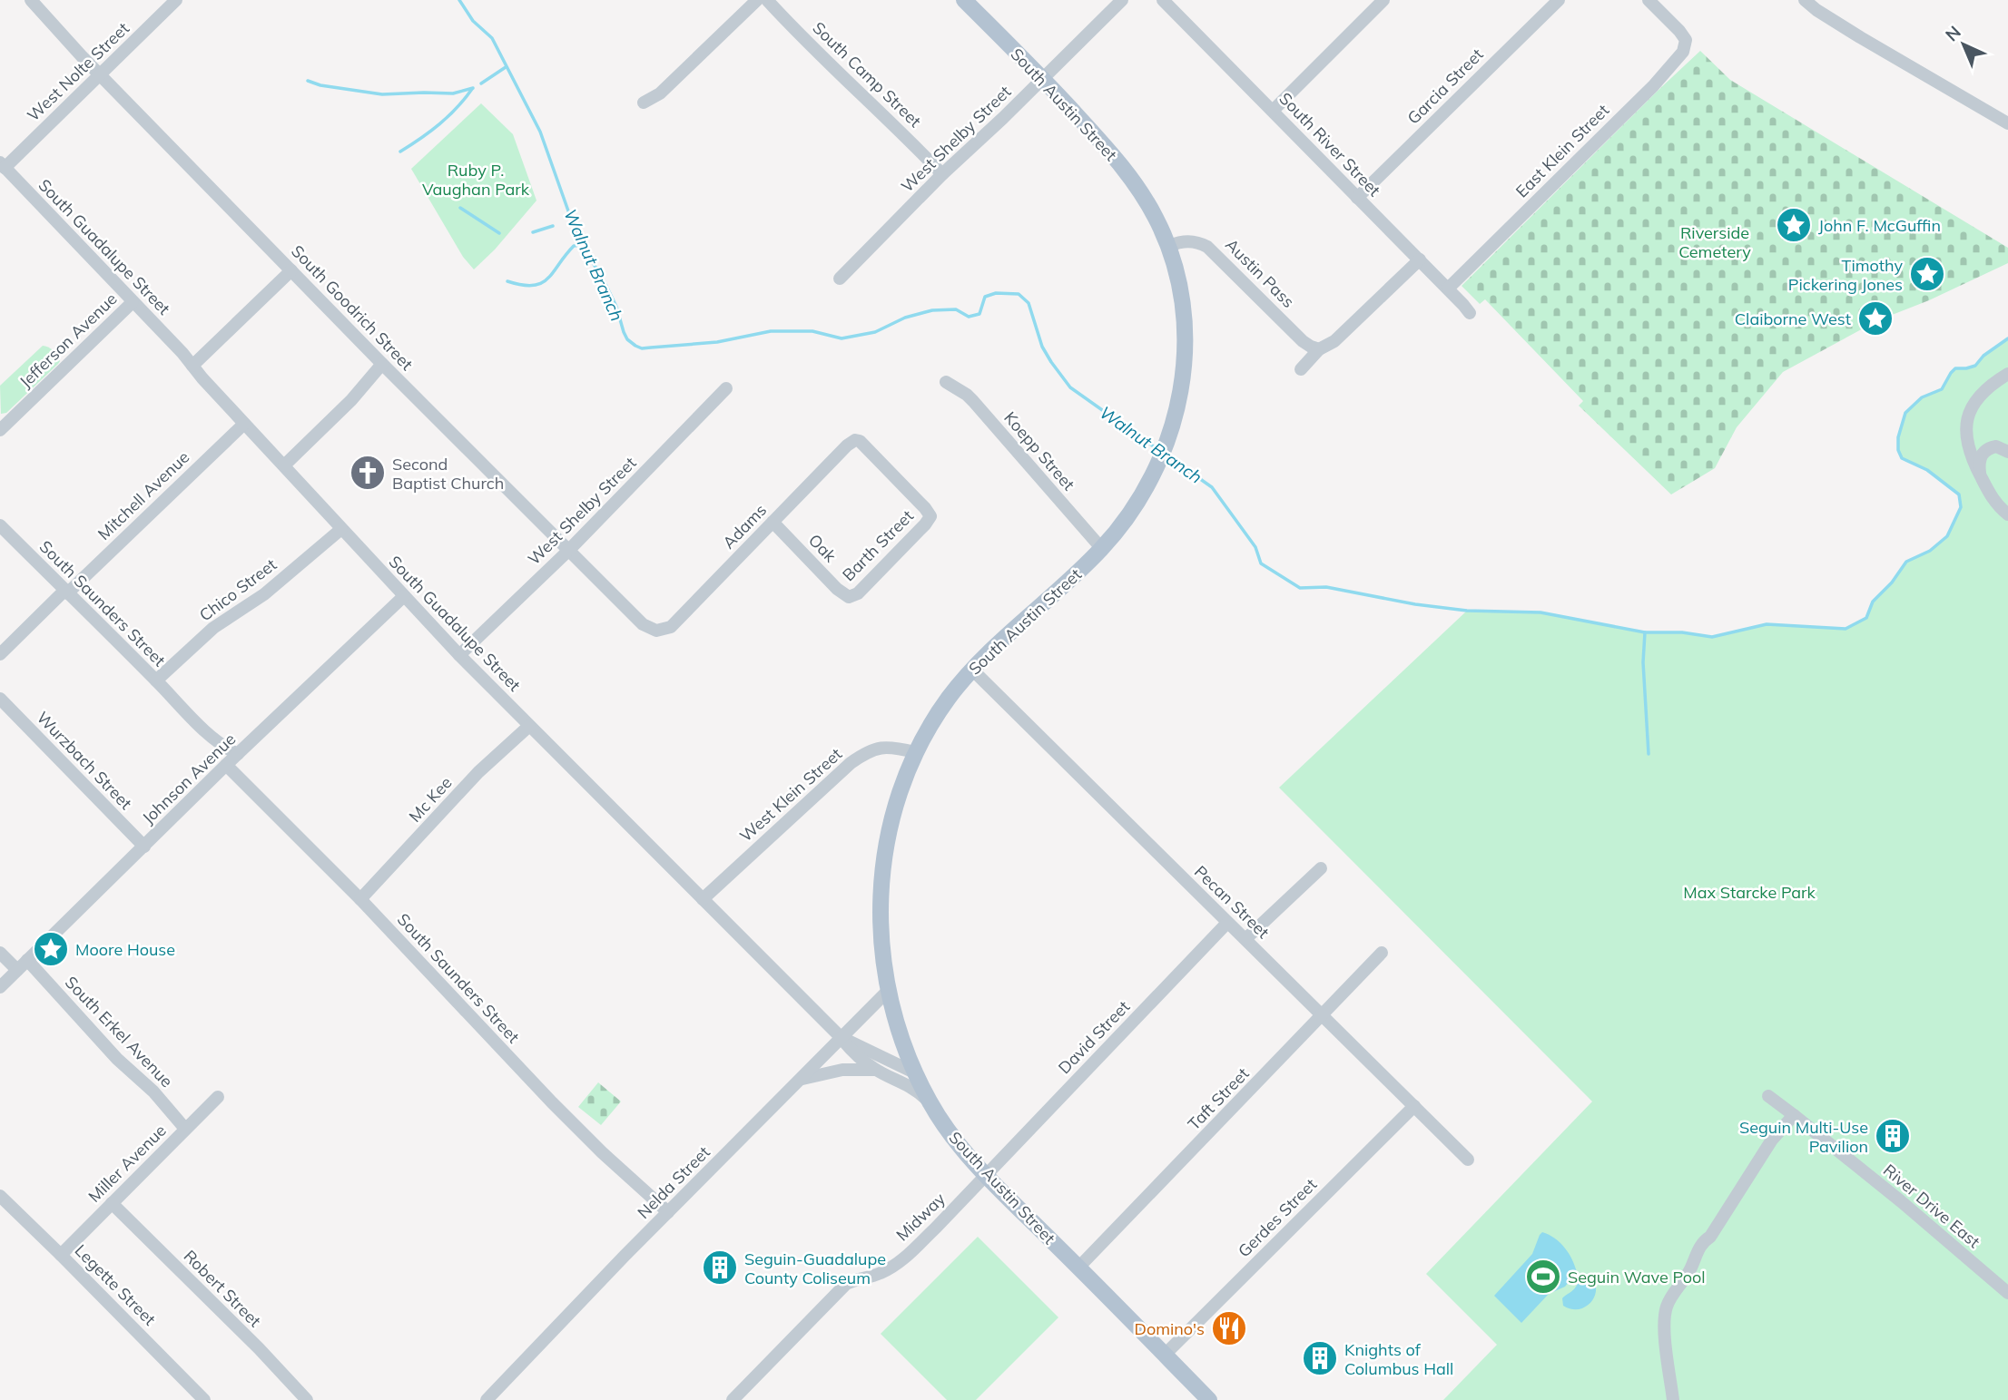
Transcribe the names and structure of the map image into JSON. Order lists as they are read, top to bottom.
{
  "streets": {
    "main road": ["South Austin Street"],
    "street": [
      "West Nolte Street",
      "South Camp Street",
      "Garcia Street",
      "West Shelby Street",
      "South River Street",
      "East Klein Street",
      "South Guadalupe Street",
      "Austin Pass",
      "South Goodrich Street",
      "Jefferson Avenue",
      "Koepp Street",
      "Mitchell Avenue",
      "Adams",
      "Barth Street",
      "Oak",
      "Chico Street",
      "South Saunders Street",
      "Wurzbach Street",
      "Johnson Avenue",
      "West Klein Street",
      "Mc Kee",
      "Pecan Street",
      "South Erkel Avenue",
      "David Street",
      "Taft Street",
      "Miller Avenue",
      "Nelda Street",
      "River Drive East",
      "Midway",
      "Gerdes Street",
      "Legette Street",
      "Robert Street"
    ]
  },
  "crossings": [
    ["West Nolte Street", "South Guadalupe Street"],
    ["West Nolte Street", "South Goodrich Street"],
    ["South Camp Street", "West Shelby Street"],
    ["Garcia Street", "South River Street"],
    ["South Austin Street", "West Shelby Street"],
    ["South Austin Street", "South Guadalupe Street"],
    ["South Austin Street", "Austin Pass"],
    ["South Austin Street", "Koepp Street"],
    ["South Austin Street", "West Klein Street"],
    ["South Austin Street", "Pecan Street"],
    ["South Austin Street", "David Street"],
    ["South Austin Street", "Taft Street"],
    ["South Austin Street", "Nelda Street"],
    ["South Austin Street", "Midway"],
    ["South Austin Street", "Gerdes Street"],
    ["West Shelby Street", "South Guadalupe Street"],
    ["West Shelby Street", "South Goodrich Street"],
    ["South River Street", "East Klein Street"],
    ["South Guadalupe Street", "Jefferson Avenue"],
    ["South Guadalupe Street", "Mitchell Avenue"],
    ["South Guadalupe Street", "Chico Street"],
    ["South Guadalupe Street", "Johnson Avenue"],
    ["South Guadalupe Street", "West Klein Street"],
    ["South Guadalupe Street", "Mc Kee"],
    ["South Guadalupe Street", "Nelda Street"],
    ["South Goodrich Street", "Adams"],
    ["Mitchell Avenue", "South Saunders Street"],
    ["Adams", "Barth Street"],
    ["Adams", "Oak"],
    ["Barth Street", "Oak"],
    ["Chico Street", "South Saunders Street"],
    ["South Saunders Street", "Johnson Avenue"],
    ["South Saunders Street", "Mc Kee"],
    ["South Saunders Street", "Nelda Street"],
    ["Wurzbach Street", "Johnson Avenue"],
    ["Johnson Avenue", "South Erkel Avenue"],
    ["Pecan Street", "David Street"],
    ["Pecan Street", "Taft Street"],
    ["Pecan Street", "Gerdes Street"],
    ["South Erkel Avenue", "Miller Avenue"],
    ["David Street", "Midway"],
    ["Miller Avenue", "Legette Street"],
    ["Miller Avenue", "Robert Street"]
  ],
  "water": ["Walnut Branch"],
  "parks": ["Ruby P. Vaughan Park", "Riverside Cemetery", "Max Starcke Park"],
  "places": {
    "place": [
      "John F. McGuffin",
      "Timothy Pickering Jones",
      "Claiborne West",
      "Moore House"
    ],
    "church": ["Second Baptist Church"],
    "building": ["Seguin Multi-Use Pavilion", "Seguin-Guadalupe County Coliseum", "Knights of Columbus Hall"],
    "sports": ["Seguin Wave Pool"],
    "restaurant": ["Domino's"]
  },
  "north": "top left"
}
